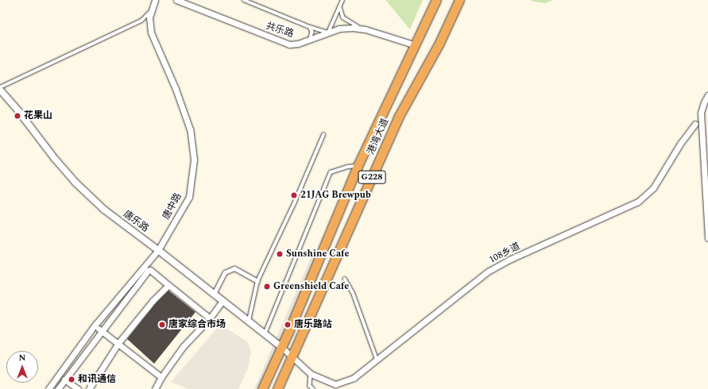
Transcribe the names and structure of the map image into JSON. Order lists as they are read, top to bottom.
{
  "streets": {
    "highway": ["港湾大道", "G228"],
    "street": [
      "共乐路",
      "唐中路",
      "唐乐路",
      "108乡道"
    ]
  },
  "crossings": [
    ["共乐路", "港湾大道"],
    ["港湾大道", "唐乐路"],
    ["港湾大道", "108乡道"],
    ["唐中路", "唐乐路"],
    ["唐乐路", "108乡道"]
  ],
  "places": [
    "花果山",
    "21JAG Brewpub",
    "Sunshine Cafe",
    "Greenshield Cafe",
    "唐家综合市场",
    "唐乐路站",
    "和讯通信"
  ],
  "north": "top"
}
